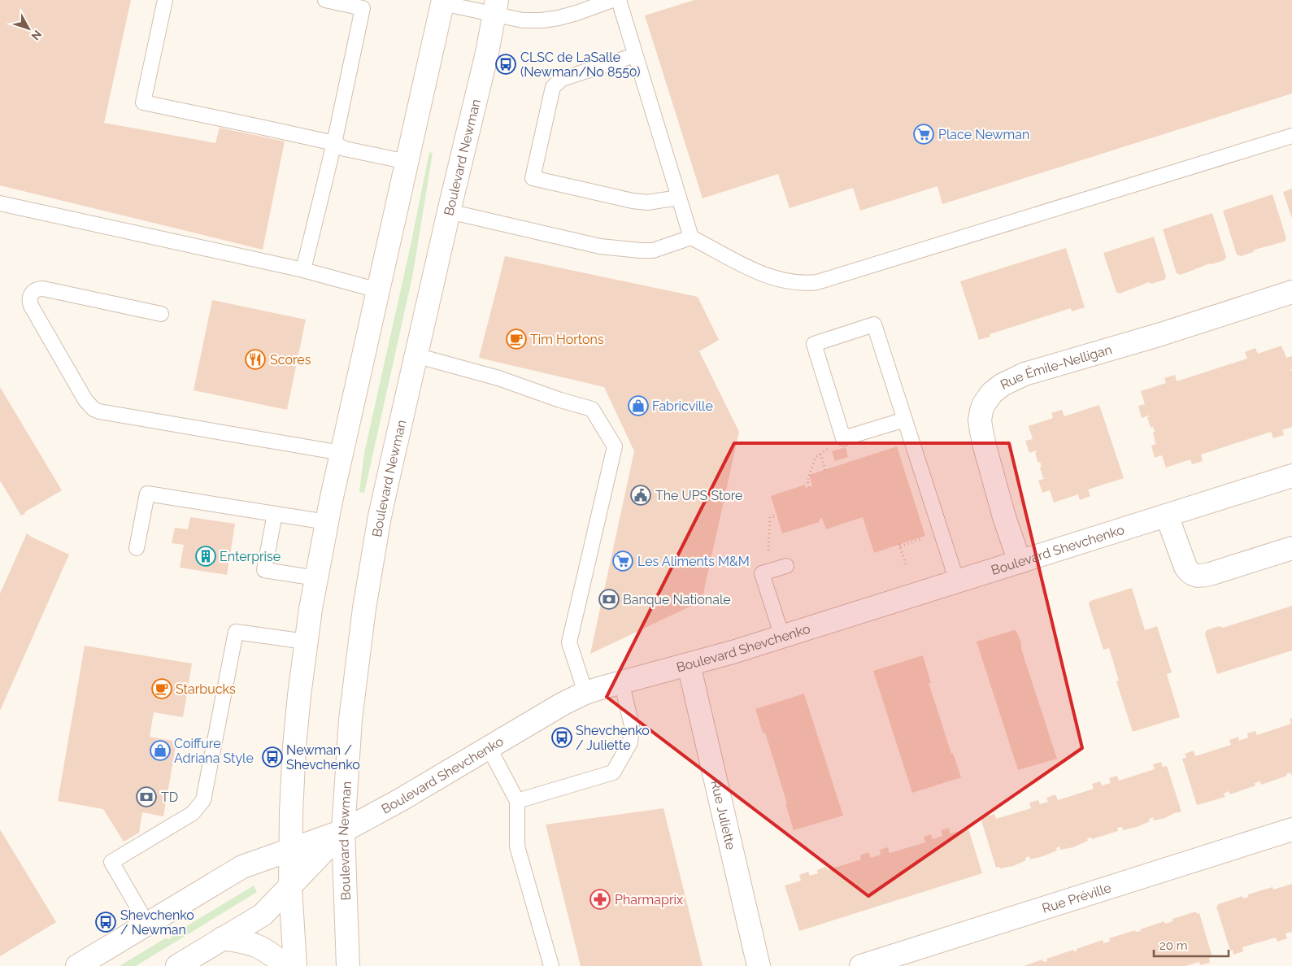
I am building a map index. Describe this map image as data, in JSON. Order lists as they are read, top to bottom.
{
  "streets": {
    "street": [
      "Boulevard Newman",
      "Rue Émile-Nelligan",
      "Boulevard Shevchenko",
      "Rue Juliette",
      "Rue Préville"
    ]
  },
  "crossings": [
    ["Boulevard Newman", "Boulevard Shevchenko"],
    ["Rue Émile-Nelligan", "Boulevard Shevchenko"],
    ["Boulevard Shevchenko", "Rue Juliette"]
  ],
  "places": {
    "bus stop": [
      "CLSC de LaSalle (Newman/No 8550)",
      "Shevchenko / Juliette",
      "Newman / Shevchenko",
      "Shevchenko / Newman"
    ],
    "supermarket": ["Place Newman", "Les Aliments M&M"],
    "cafe": ["Tim Hortons", "Starbucks"],
    "restaurant": ["Scores"],
    "shop": ["Fabricville", "Coiffure Adriana Style"],
    "public building": ["The UPS Store"],
    "building": ["Enterprise"],
    "bank": ["Banque Nationale", "TD"],
    "pharmacy": ["Pharmaprix"]
  },
  "scale_bar": "20 m",
  "north": "bottom right"
}
